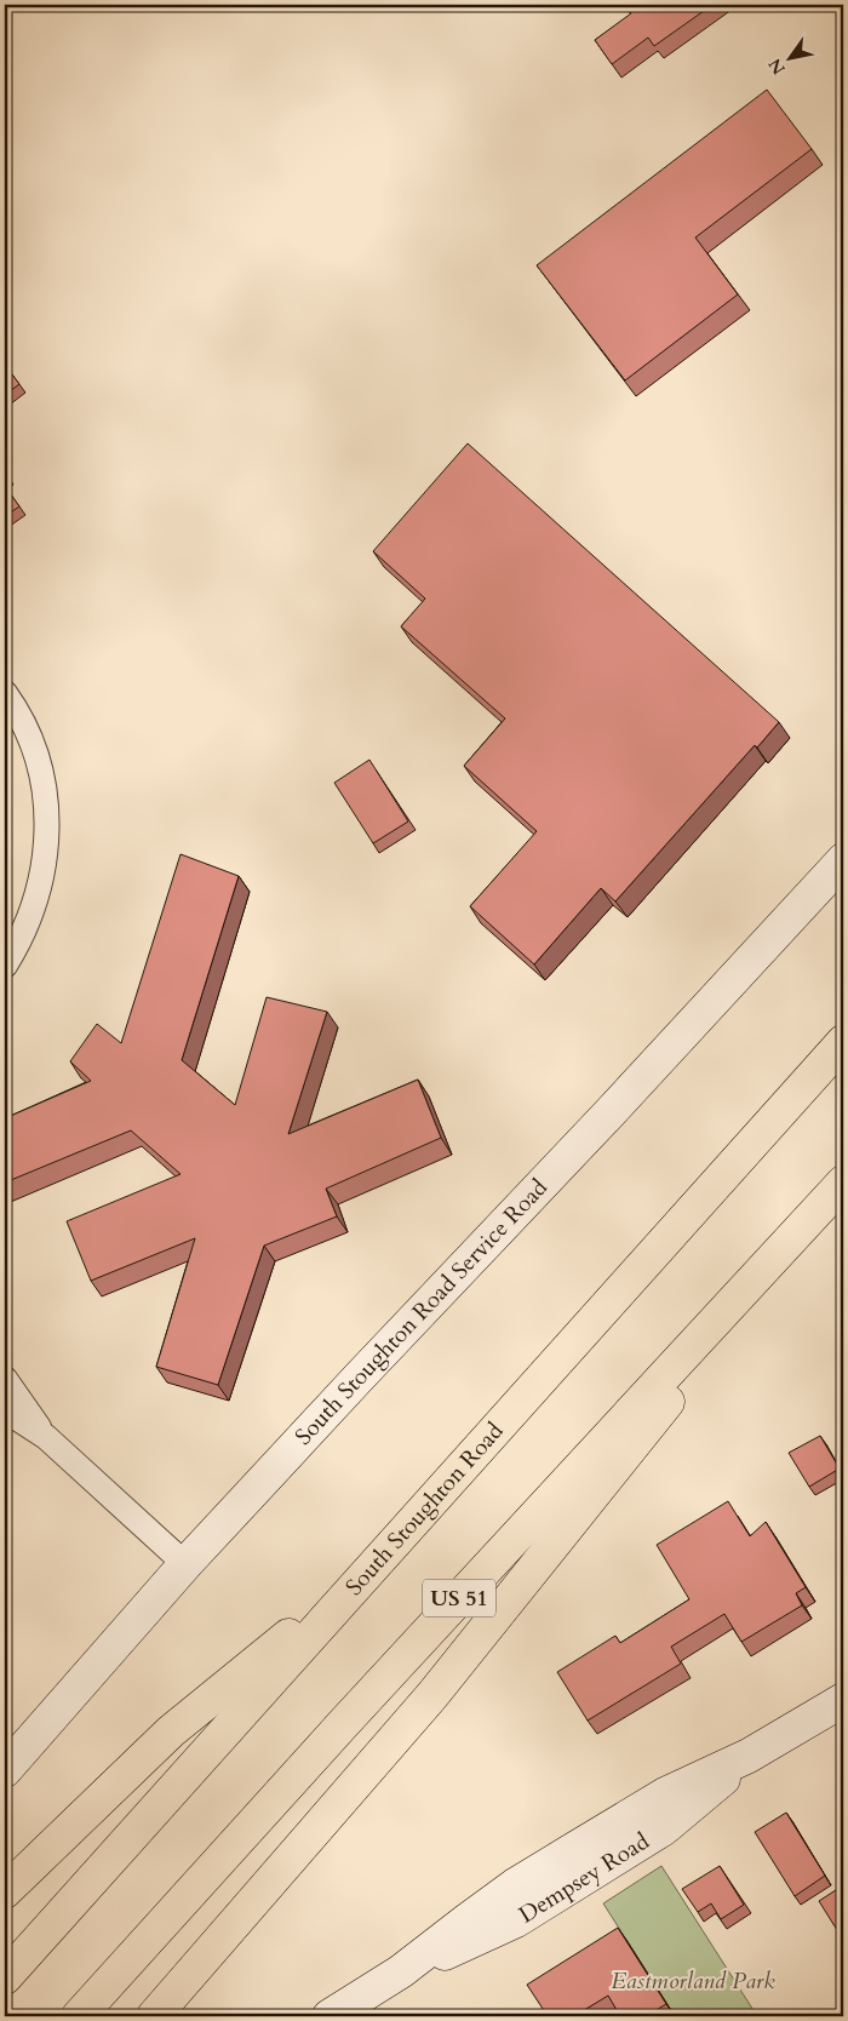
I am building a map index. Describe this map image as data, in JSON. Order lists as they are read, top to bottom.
{
  "streets": {
    "main road": ["South Stoughton Road", "US 51"],
    "street": ["South Stoughton Road Service Road", "Dempsey Road"]
  },
  "parks": ["Eastmorland Park"],
  "north": "bottom left"
}
